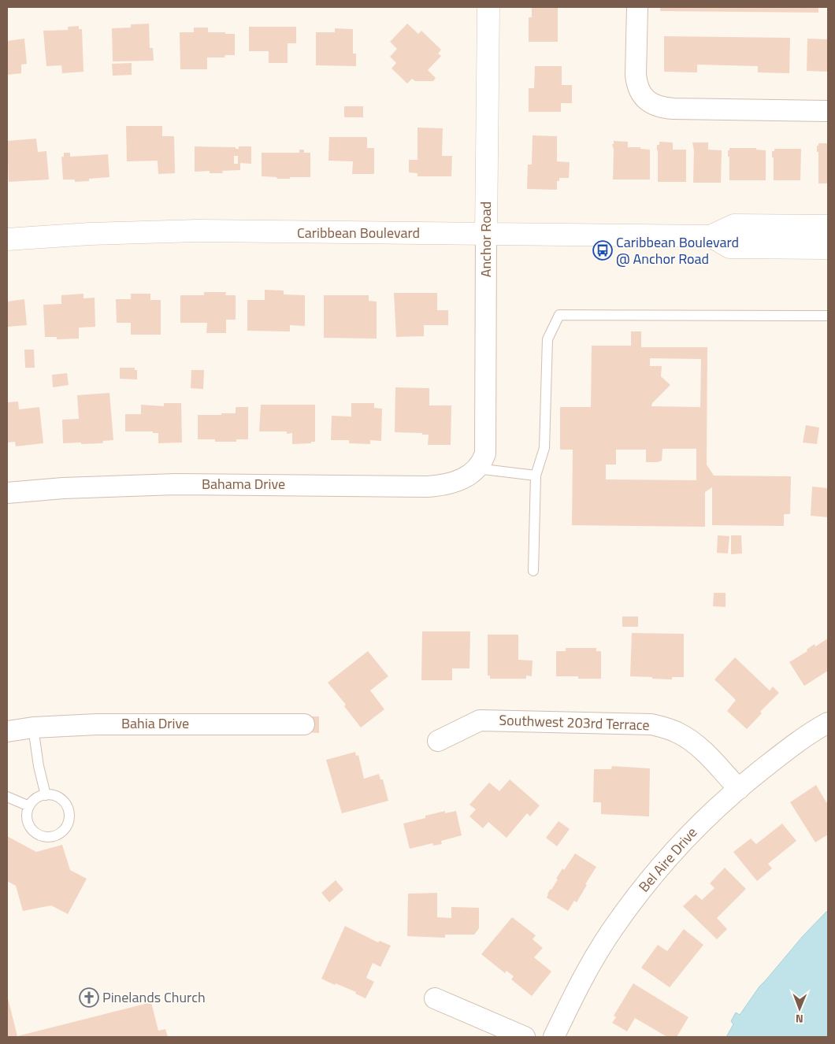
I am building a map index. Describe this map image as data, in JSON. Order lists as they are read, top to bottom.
{
  "streets": {
    "street": [
      "Caribbean Boulevard",
      "Anchor Road",
      "Bahama Drive",
      "Southwest 203rd Terrace",
      "Bahia Drive",
      "Bel Aire Drive"
    ]
  },
  "crossings": [
    ["Caribbean Boulevard", "Anchor Road"],
    ["Anchor Road", "Bahama Drive"],
    ["Southwest 203rd Terrace", "Bel Aire Drive"]
  ],
  "places": {
    "bus stop": ["Caribbean Boulevard @ Anchor Road"],
    "church": ["Pinelands Church"]
  },
  "north": "bottom"
}
